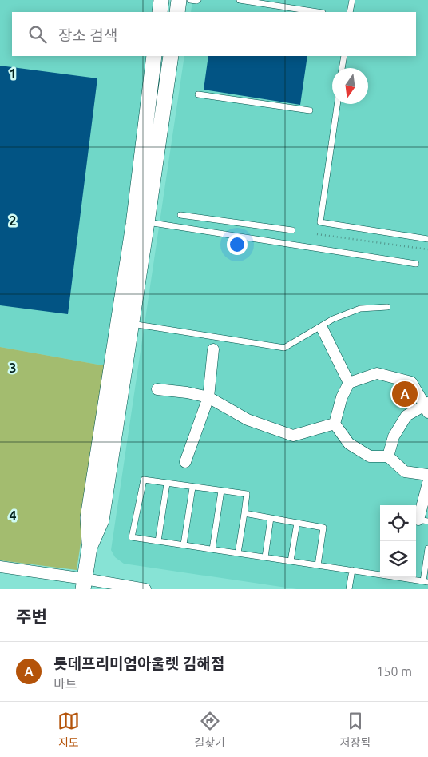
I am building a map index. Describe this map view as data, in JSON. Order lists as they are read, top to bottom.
{
  "north": "bottom",
  "page": {
    "search": "장소 검색",
    "pins": "A",
    "heading": "주변",
    "list": [
      {
        "mark": "A",
        "name": "롯데프리미엄아울렛 김해점",
        "note": "마트",
        "value": "150 m"
      }
    ],
    "nav": ["지도", "길찾기", "저장됨"]
  },
  "grid": {
    "rows": [
      "1",
      "2",
      "3",
      "4"
    ]
  }
}
